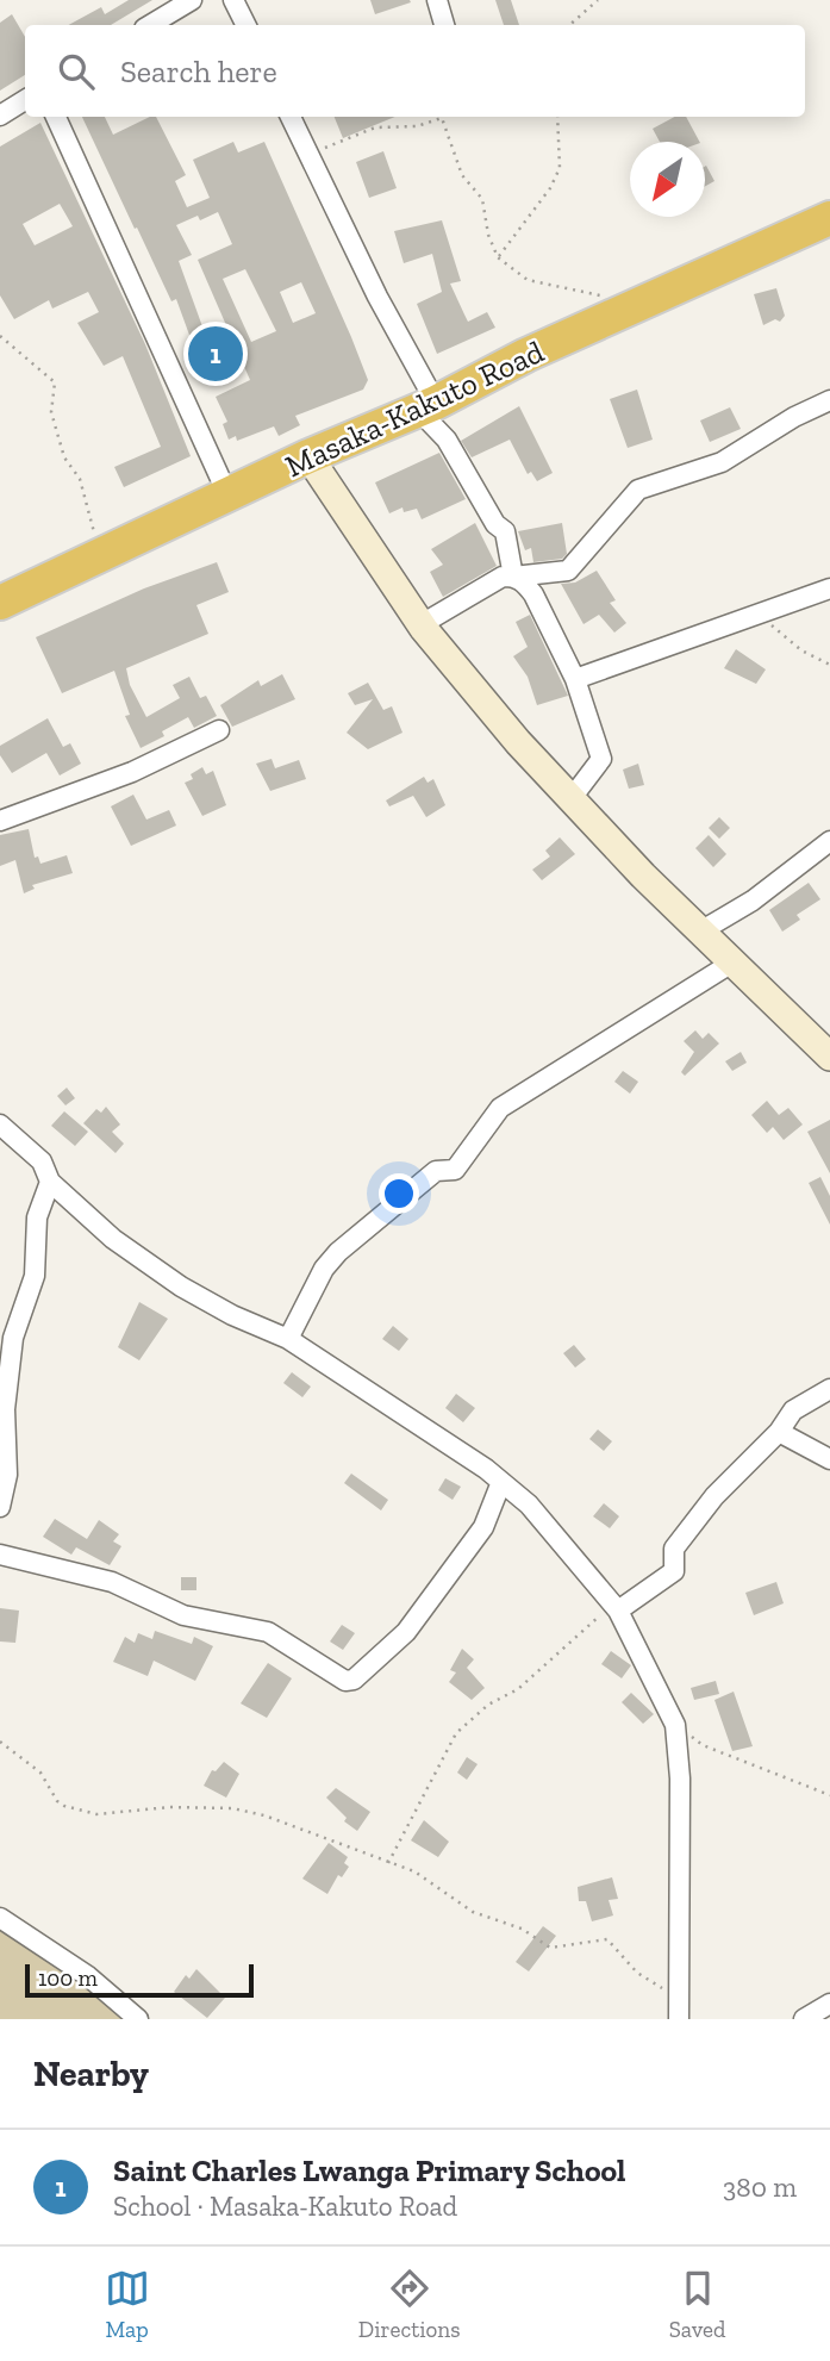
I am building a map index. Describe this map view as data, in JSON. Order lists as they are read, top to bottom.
{
  "streets": {
    "highway": ["Masaka-Kakuto Road"]
  },
  "scale_bar": "100 m",
  "north": "bottom left",
  "page": {
    "search": "Search here",
    "pins": "1",
    "scale": "100 m",
    "heading": "Nearby",
    "list": [
      {
        "mark": "1",
        "name": "Saint Charles Lwanga Primary School",
        "note": "School · Masaka-Kakuto Road",
        "value": "380 m"
      }
    ],
    "nav": ["Map", "Directions", "Saved"]
  }
}
